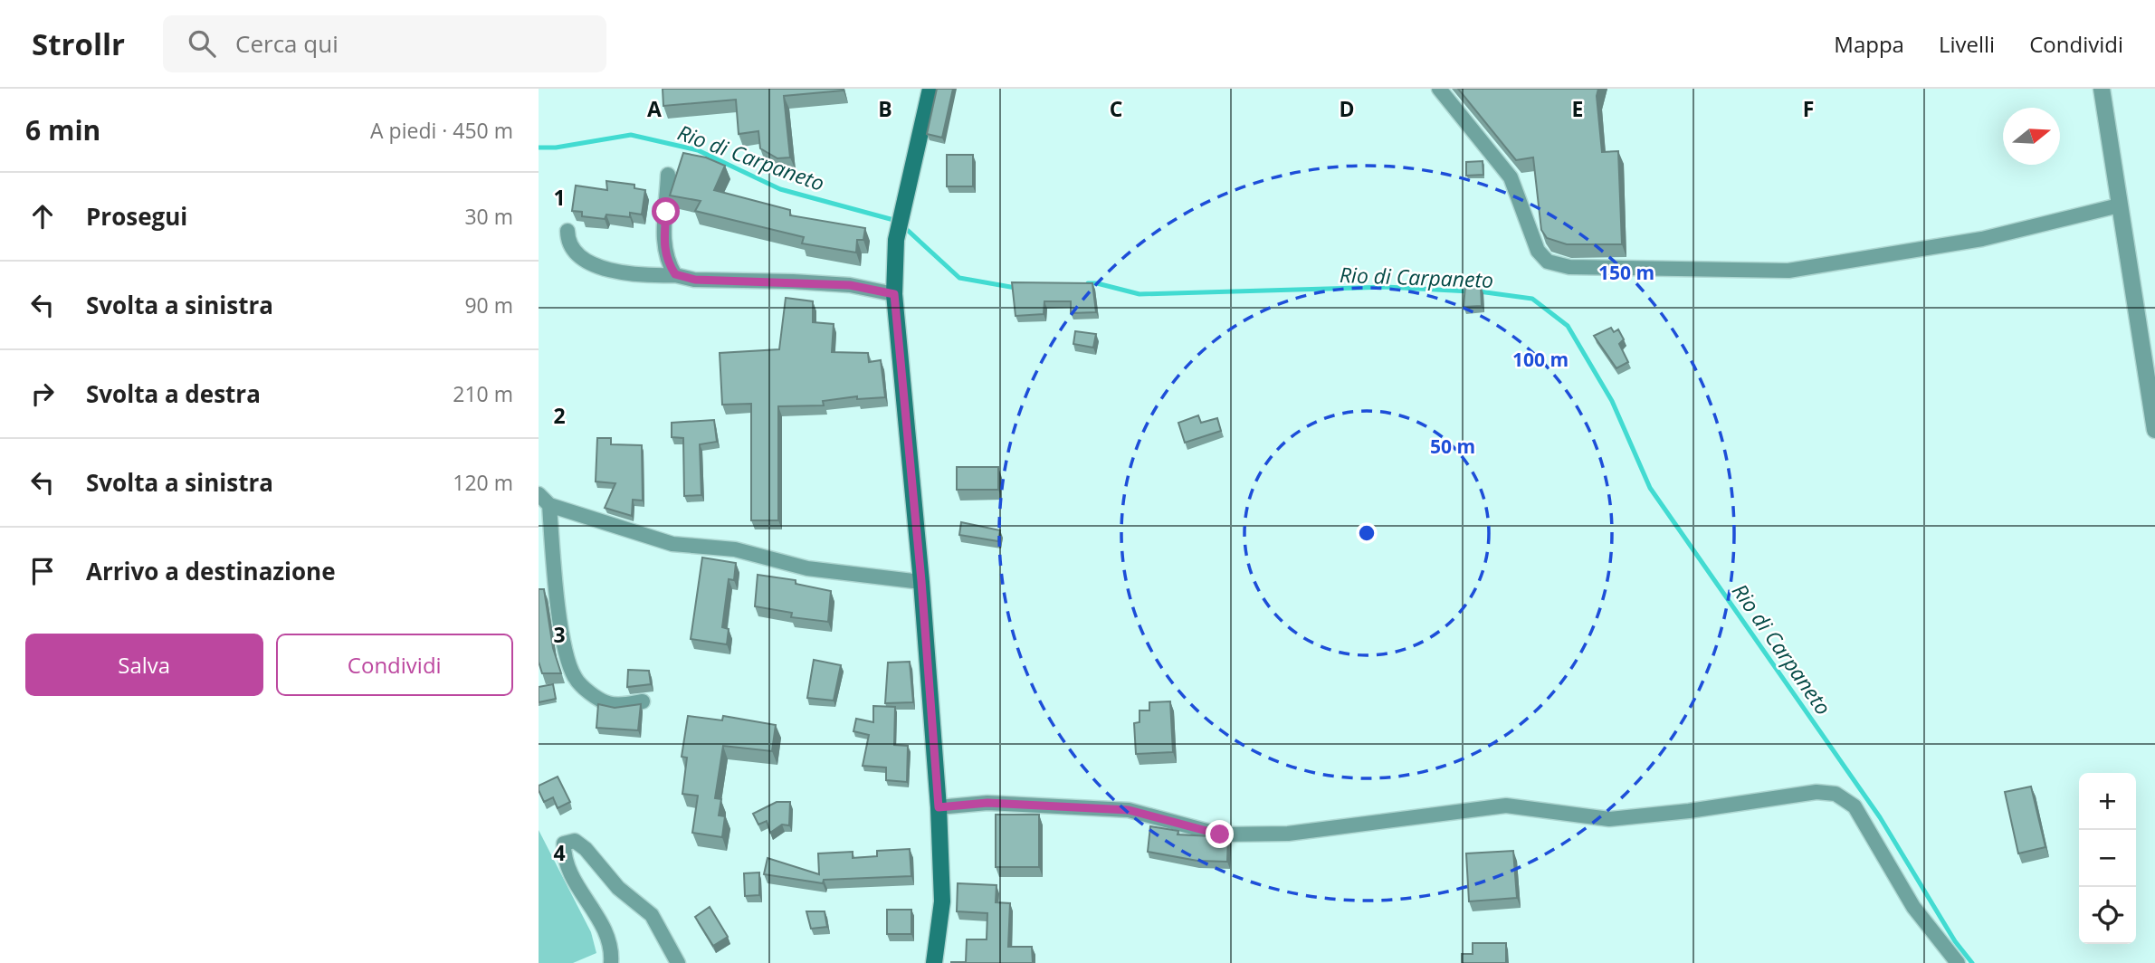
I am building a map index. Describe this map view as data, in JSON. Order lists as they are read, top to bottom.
{
  "water": ["Rio di Carpaneto"],
  "north": "right",
  "page": {
    "header": "Strollr",
    "search": "Cerca qui",
    "nav": ["Mappa", "Livelli", "Condividi"],
    "heading": ["6 min", "A piedi · 450 m"],
    "list": [
      ["Prosegui", "30 m"],
      ["Svolta a sinistra", "90 m"],
      ["Svolta a destra", "210 m"],
      ["Svolta a sinistra", "120 m"],
      "Arrivo a destinazione"
    ],
    "buttons": ["Salva", "Condividi"],
    "map_buttons": ["+", "−"]
  },
  "grid": {
    "columns": [
      "A",
      "B",
      "C",
      "D",
      "E",
      "F"
    ],
    "rows": [
      "1",
      "2",
      "3",
      "4"
    ]
  },
  "rings": ["150 m", "100 m", "50 m"]
}
